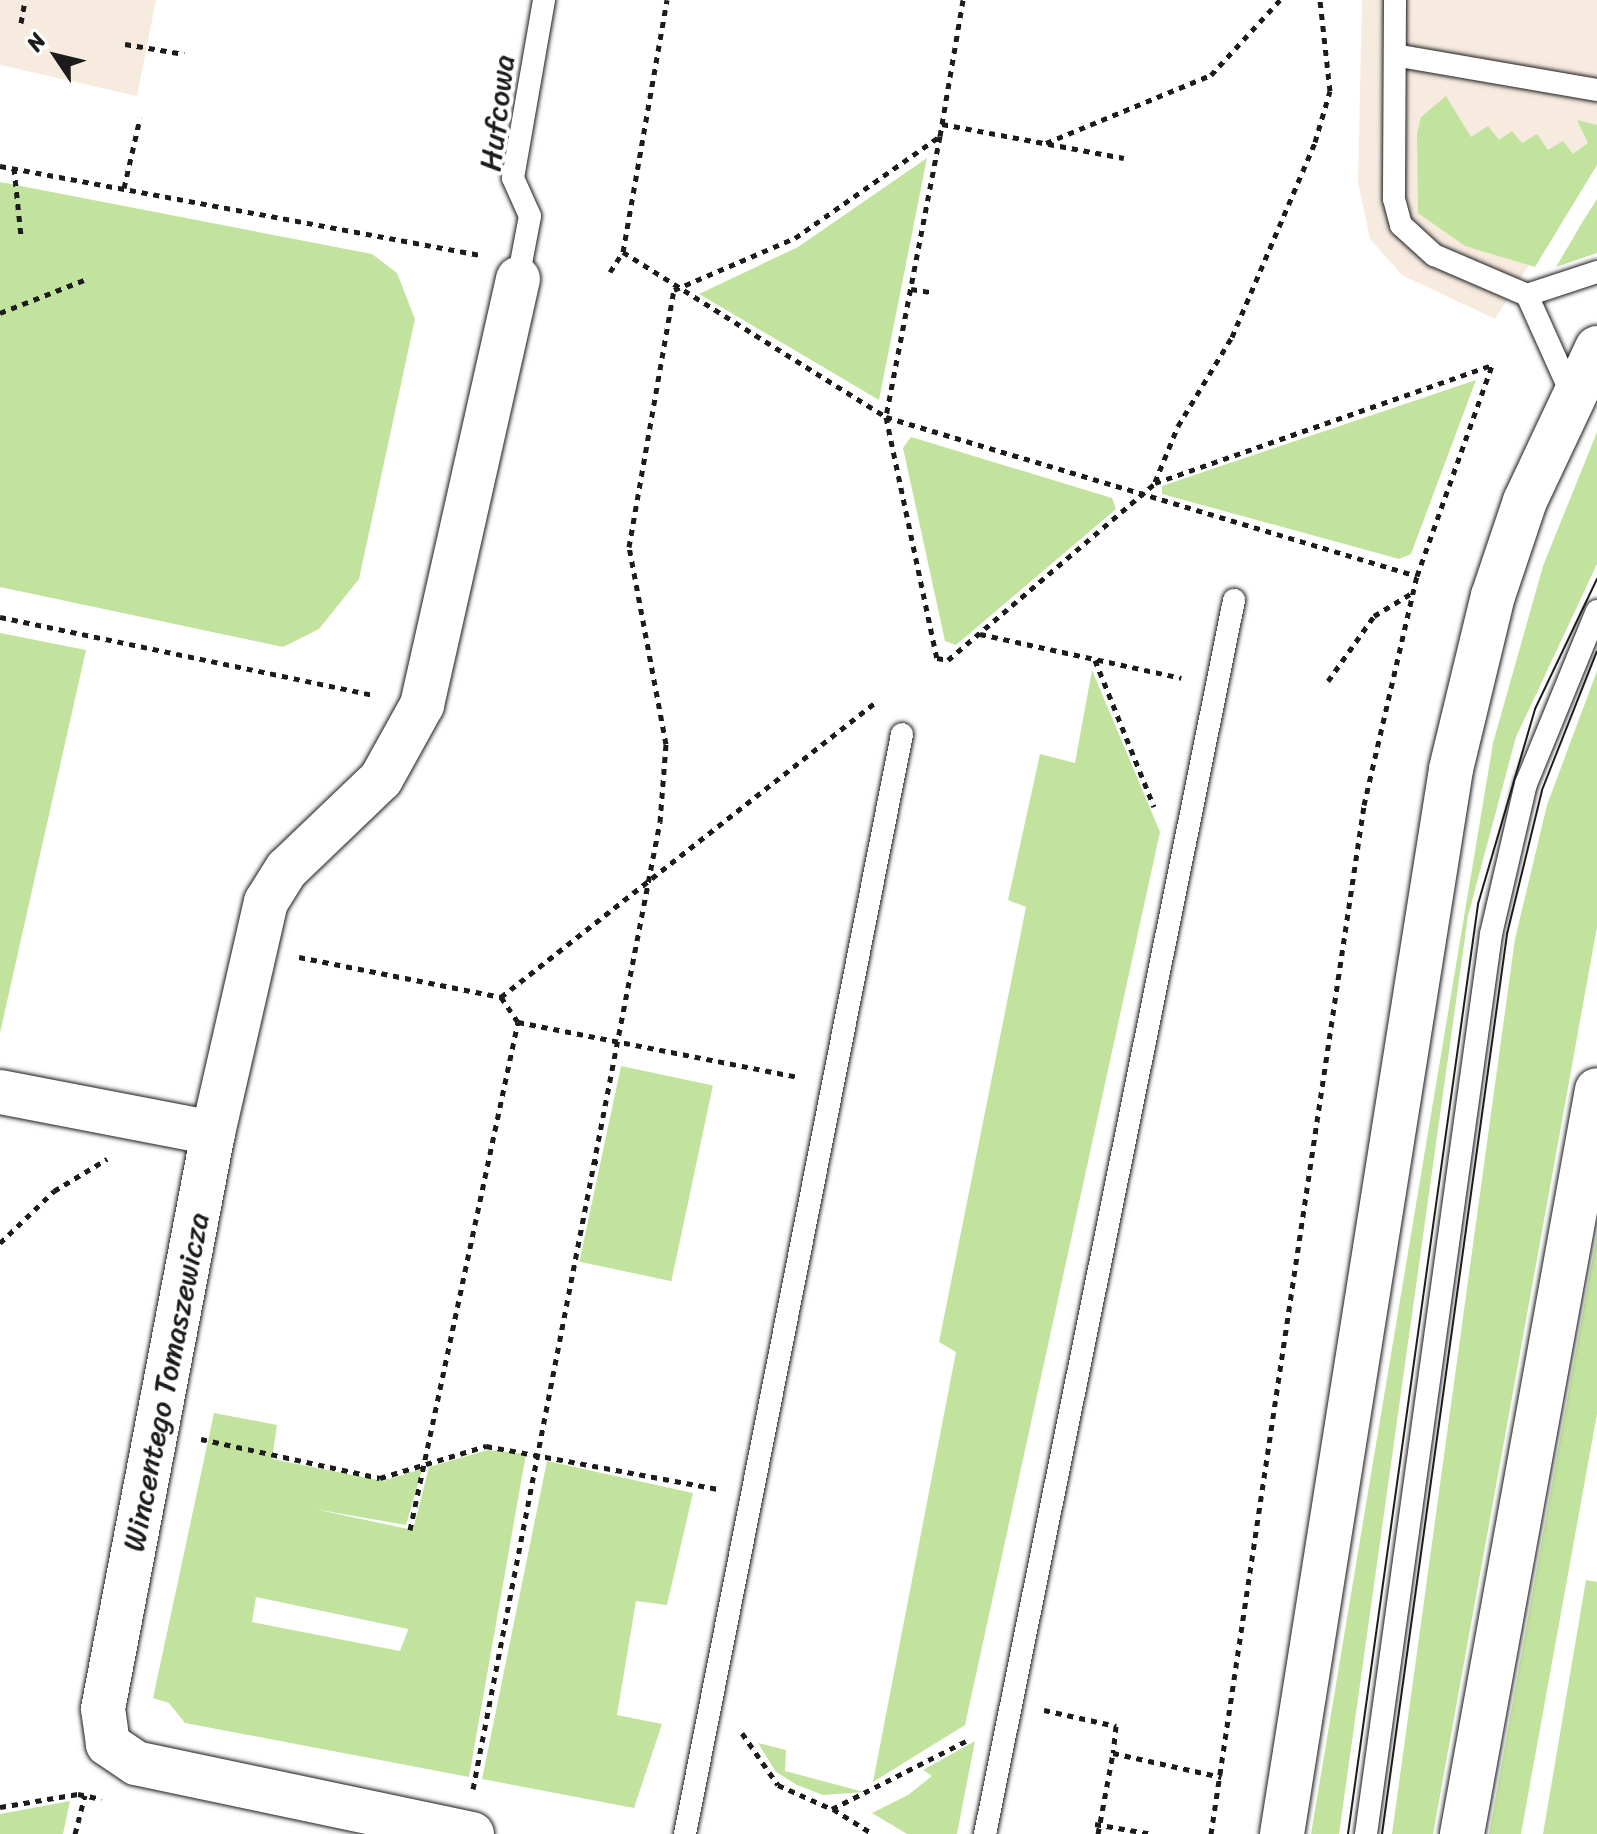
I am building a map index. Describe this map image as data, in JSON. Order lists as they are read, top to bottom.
{
  "streets": {
    "street": ["Wincentego Tomaszewicza"],
    "lane": ["Hufcowa"]
  },
  "crossings": [
    ["Hufcowa", "Wincentego Tomaszewicza"]
  ],
  "north": "top left"
}
